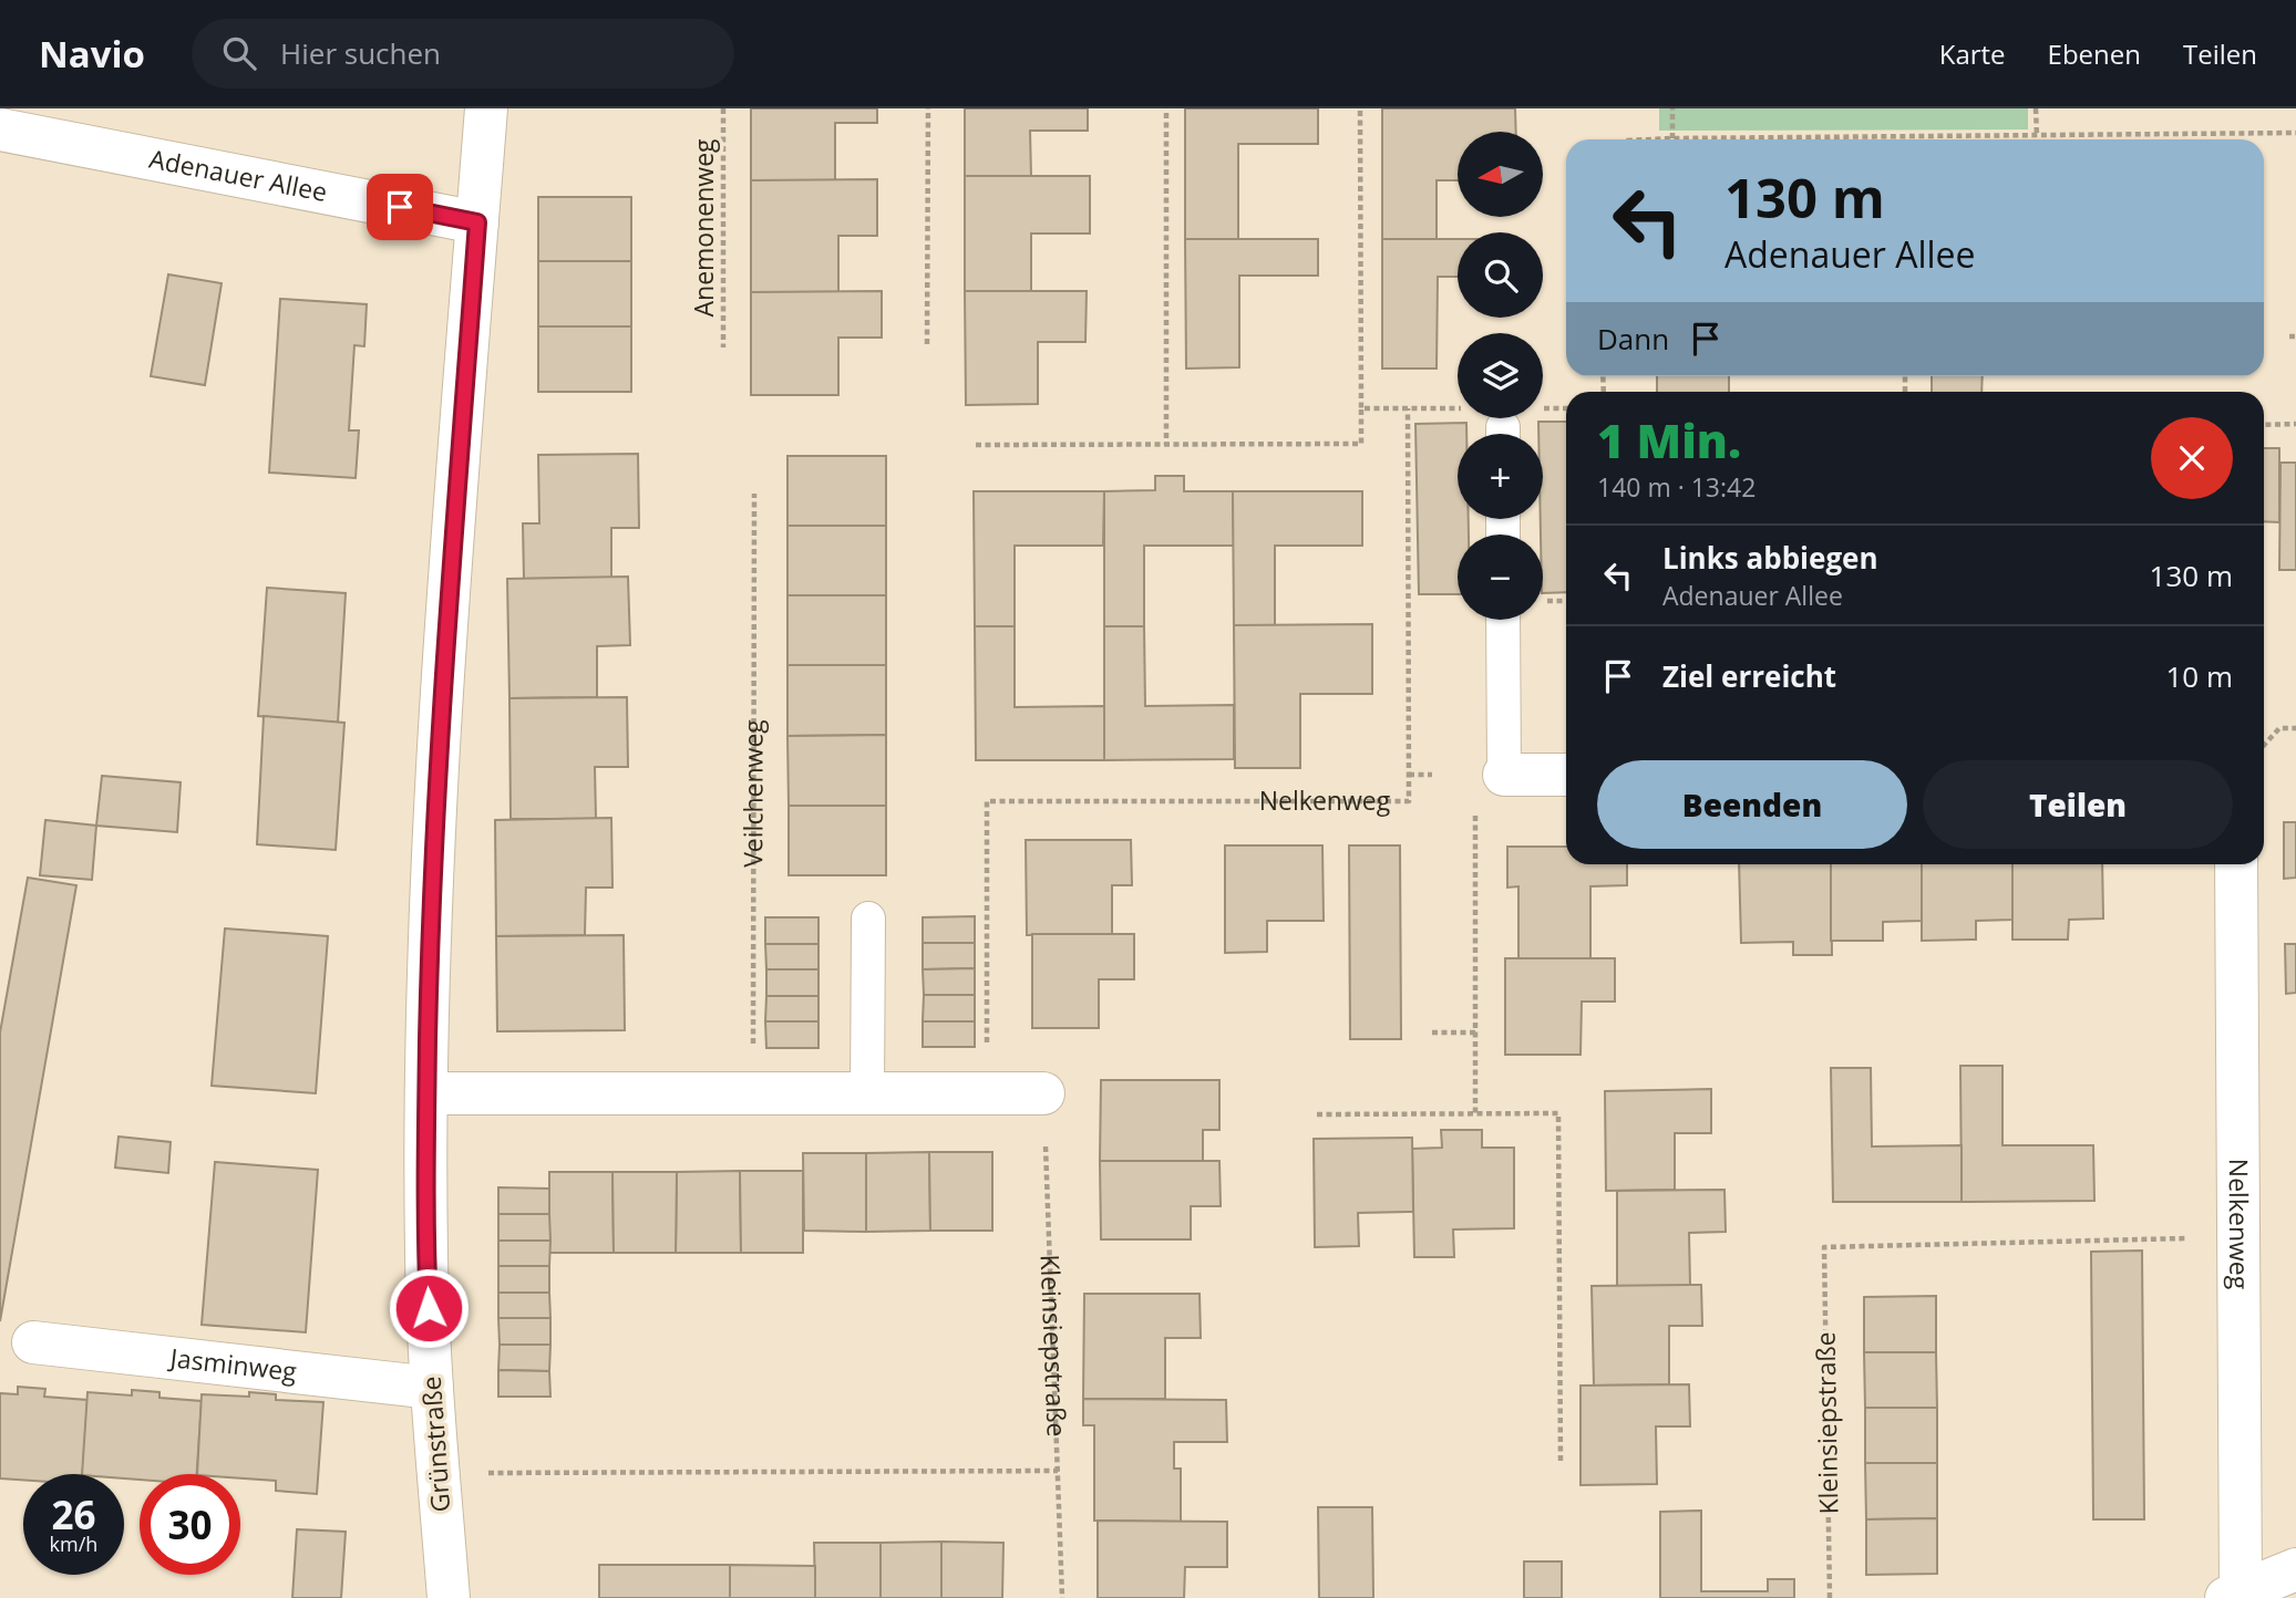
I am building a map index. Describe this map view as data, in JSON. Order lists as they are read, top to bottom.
{
  "streets": {
    "street": [
      "Adenauer Allee",
      "Nelkenweg",
      "Jasminweg",
      "Grünstraße"
    ],
    "path": ["Anemonenweg", "Veilchenweg", "Kleinsiepstraße"]
  },
  "crossings": [
    ["Adenauer Allee", "Grünstraße"],
    ["Nelkenweg", "Kleinsiepstraße"],
    ["Jasminweg", "Grünstraße"]
  ],
  "north": "left",
  "page": {
    "header": "Navio",
    "search": "Hier suchen",
    "nav": ["Karte", "Ebenen", "Teilen"],
    "map_buttons": ["+", "−"],
    "turn": ["130 m", "Adenauer Allee"],
    "then": "Dann",
    "heading": ["1 Min.", "140 m · 13:42"],
    "list": [
      {
        "name": "Links abbiegen",
        "note": "Adenauer Allee",
        "value": "130 m"
      },
      {
        "name": "Ziel erreicht",
        "value": "10 m"
      }
    ],
    "buttons": ["Beenden", "Teilen"],
    "speed": "26 km/h",
    "limit": "30"
  }
}
